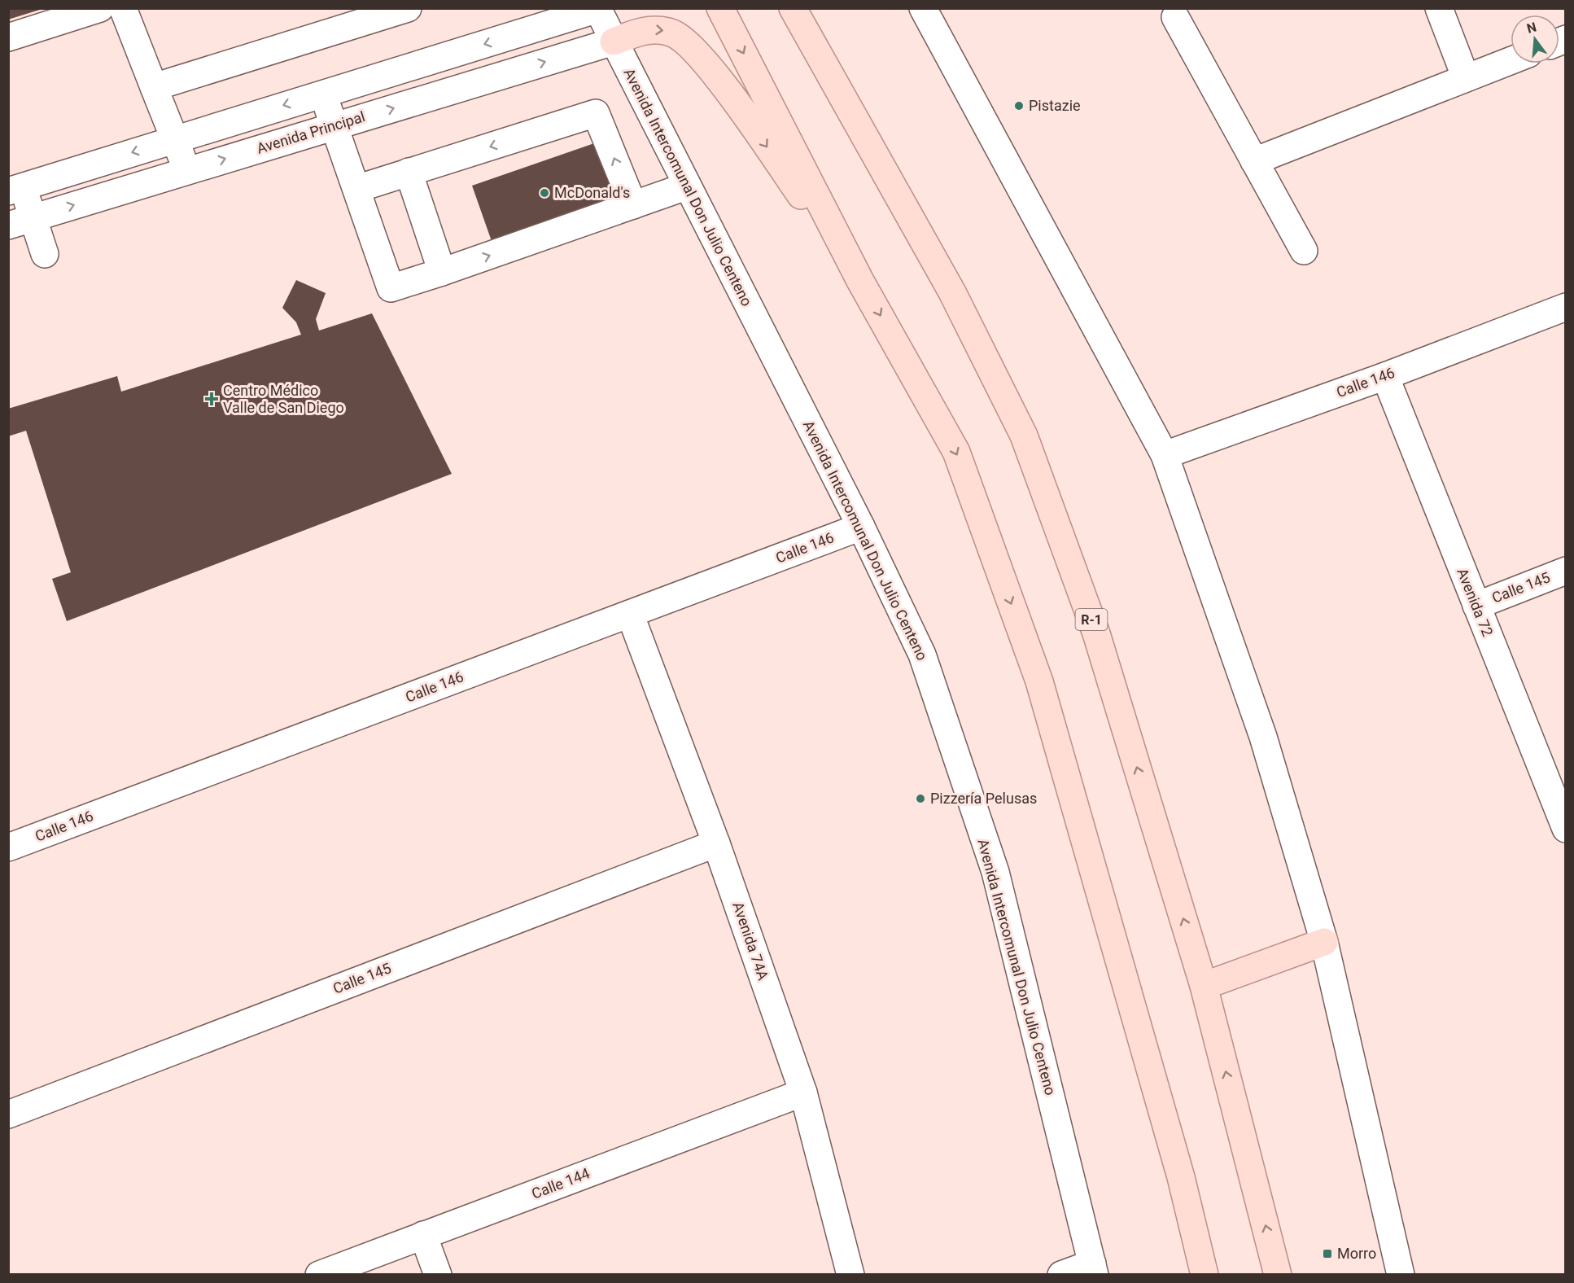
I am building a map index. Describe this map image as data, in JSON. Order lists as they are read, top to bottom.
{
  "streets": {
    "main road": ["R-1"],
    "street": [
      "Avenida Principal",
      "Avenida Intercomunal Don Julio Centeno",
      "Calle 146",
      "Calle 145",
      "Avenida 72",
      "Avenida 74A",
      "Calle 144"
    ]
  },
  "crossings": [
    ["Avenida Principal", "Avenida Intercomunal Don Julio Centeno"],
    ["Avenida Intercomunal Don Julio Centeno", "Calle 146"],
    ["Calle 146", "Avenida 72"],
    ["Calle 146", "Avenida 74A"],
    ["Calle 145", "Avenida 72"],
    ["Calle 145", "Avenida 74A"],
    ["Avenida 74A", "Calle 144"]
  ],
  "places": {
    "other": ["Pistazie", "McDonald's", "Pizzería Pelusas"],
    "health": ["Centro Médico Valle de San Diego"],
    "transit": ["Morro"]
  },
  "north": "top"
}
